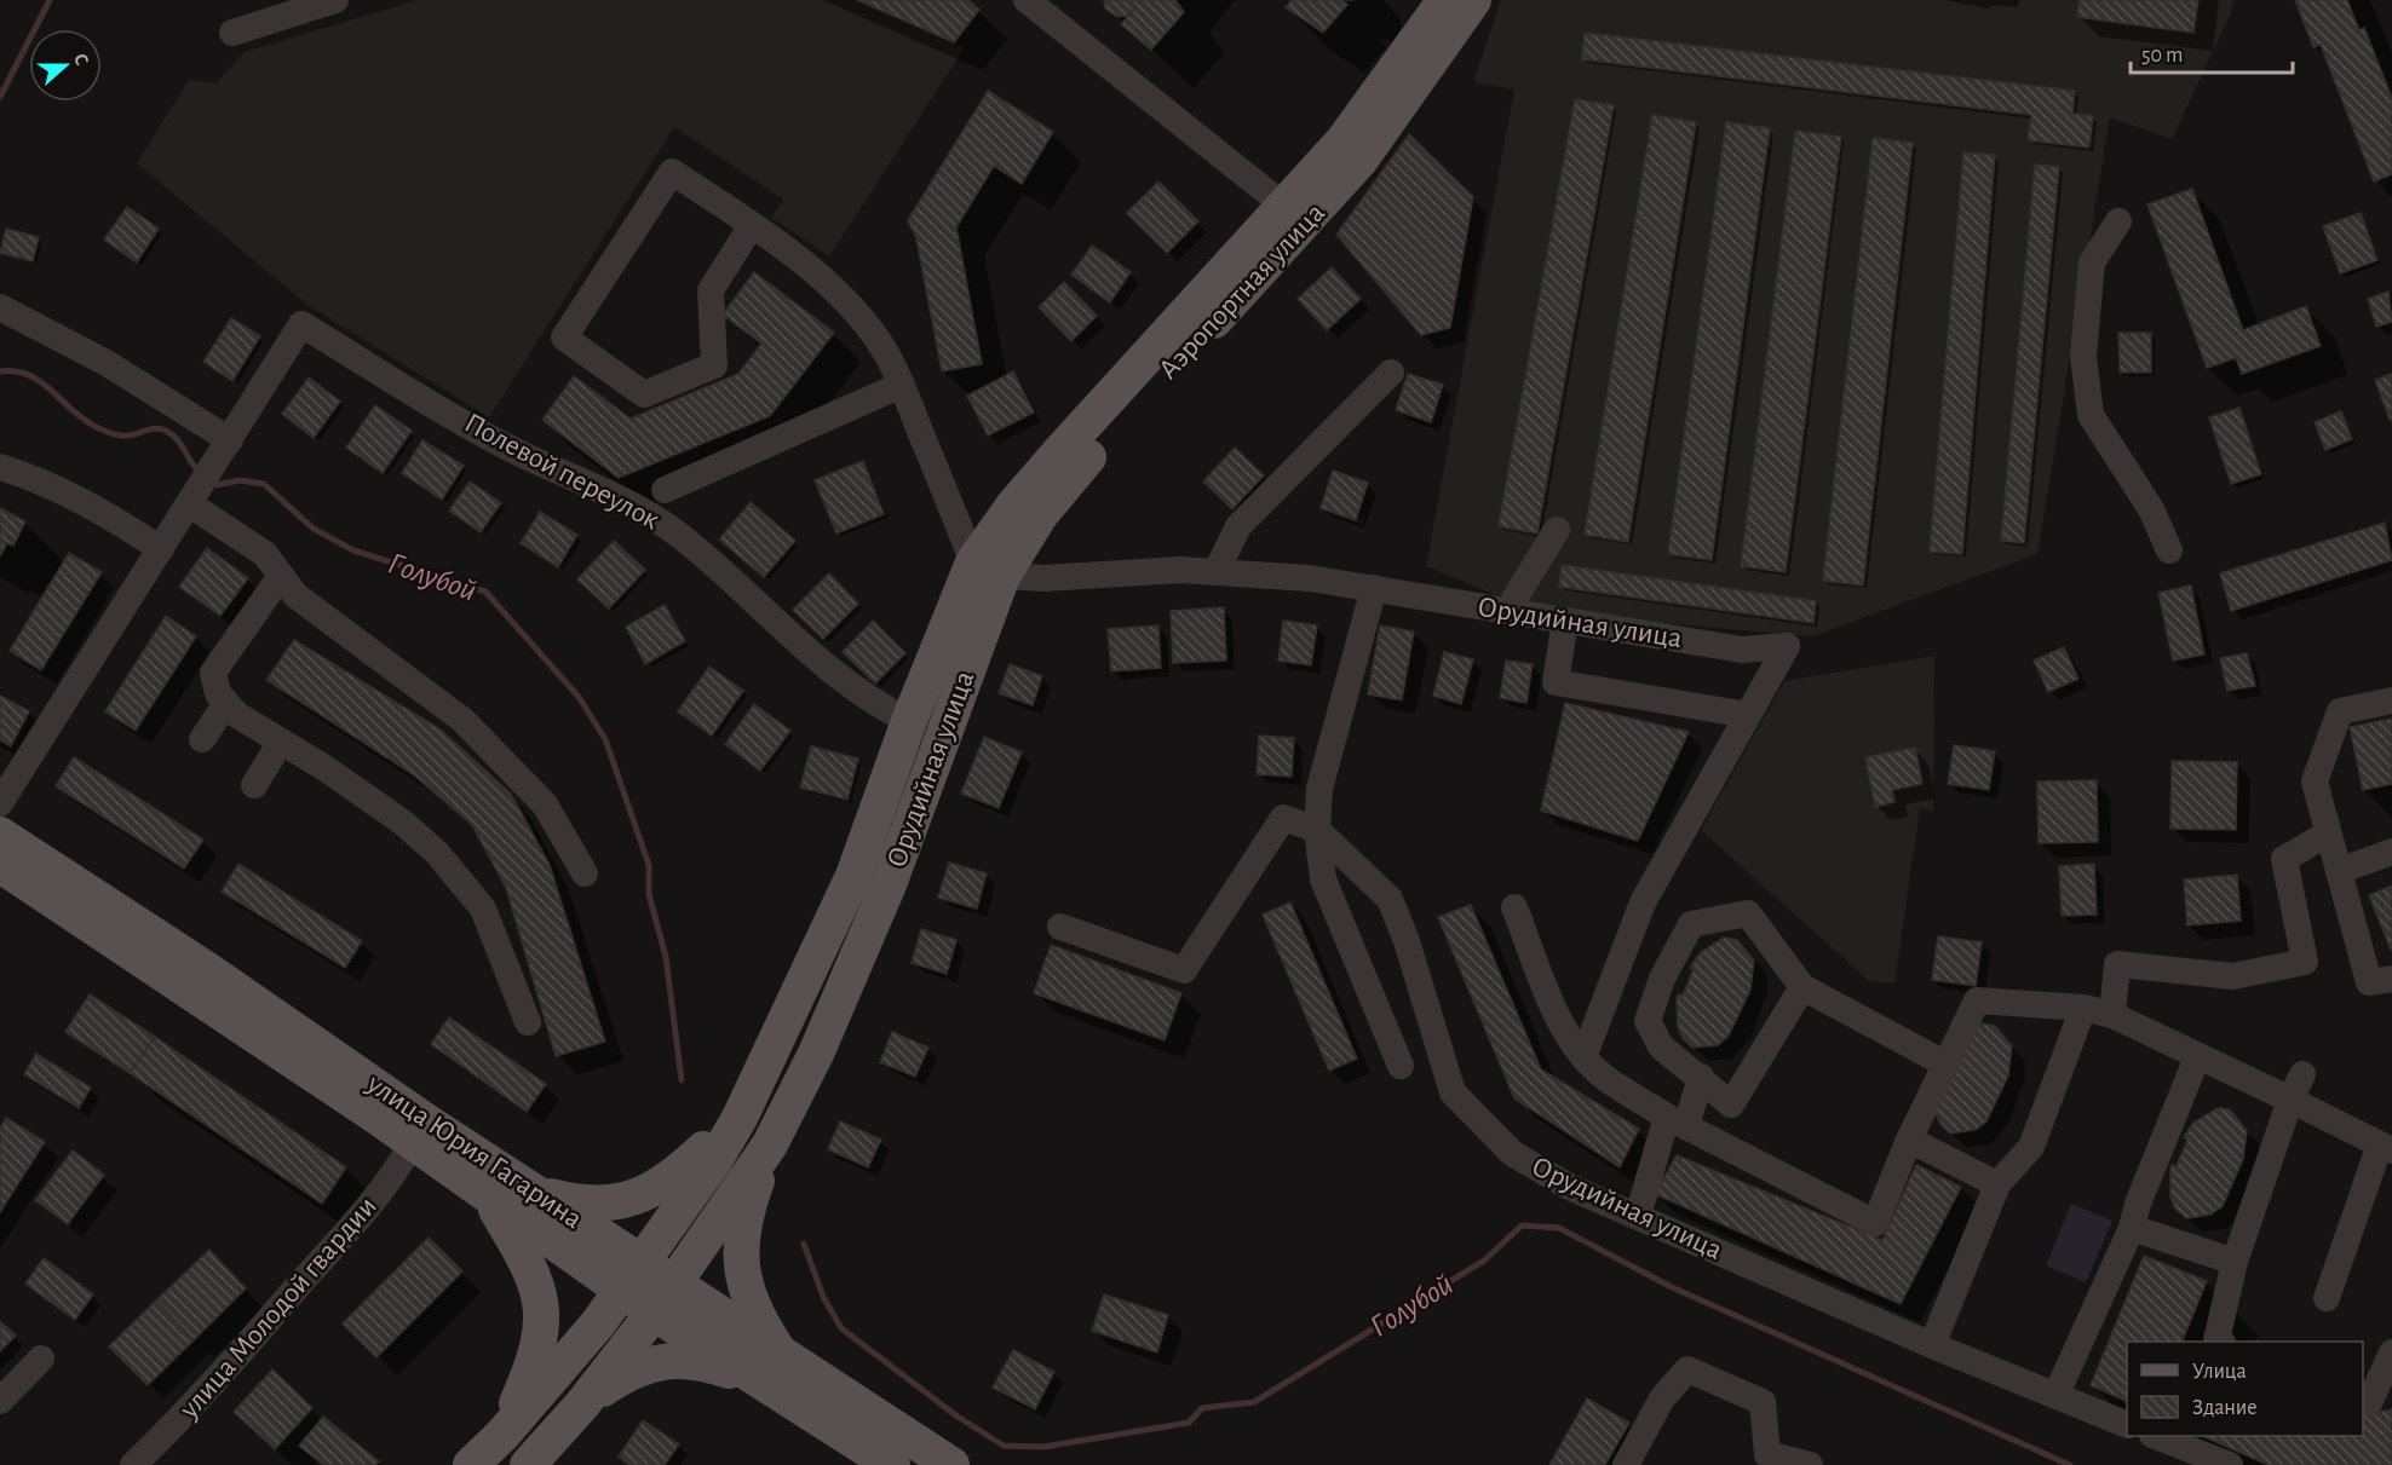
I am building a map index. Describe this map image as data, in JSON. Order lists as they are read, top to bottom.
{
  "streets": {
    "main road": ["Аэропортная улица", "Орудийная улица", "улица Юрия Гагарина"],
    "street": ["Полевой переулок", "улица Молодой гвардии"]
  },
  "crossings": [
    ["Аэропортная улица", "Орудийная улица"],
    ["Полевой переулок", "Орудийная улица"],
    ["Орудийная улица", "улица Юрия Гагарина"],
    ["улица Юрия Гагарина", "улица Молодой гвардии"]
  ],
  "water": ["Голубой"],
  "legend": ["Улица", "Здание"],
  "scale_bar": "50 m",
  "north": "right"
}
